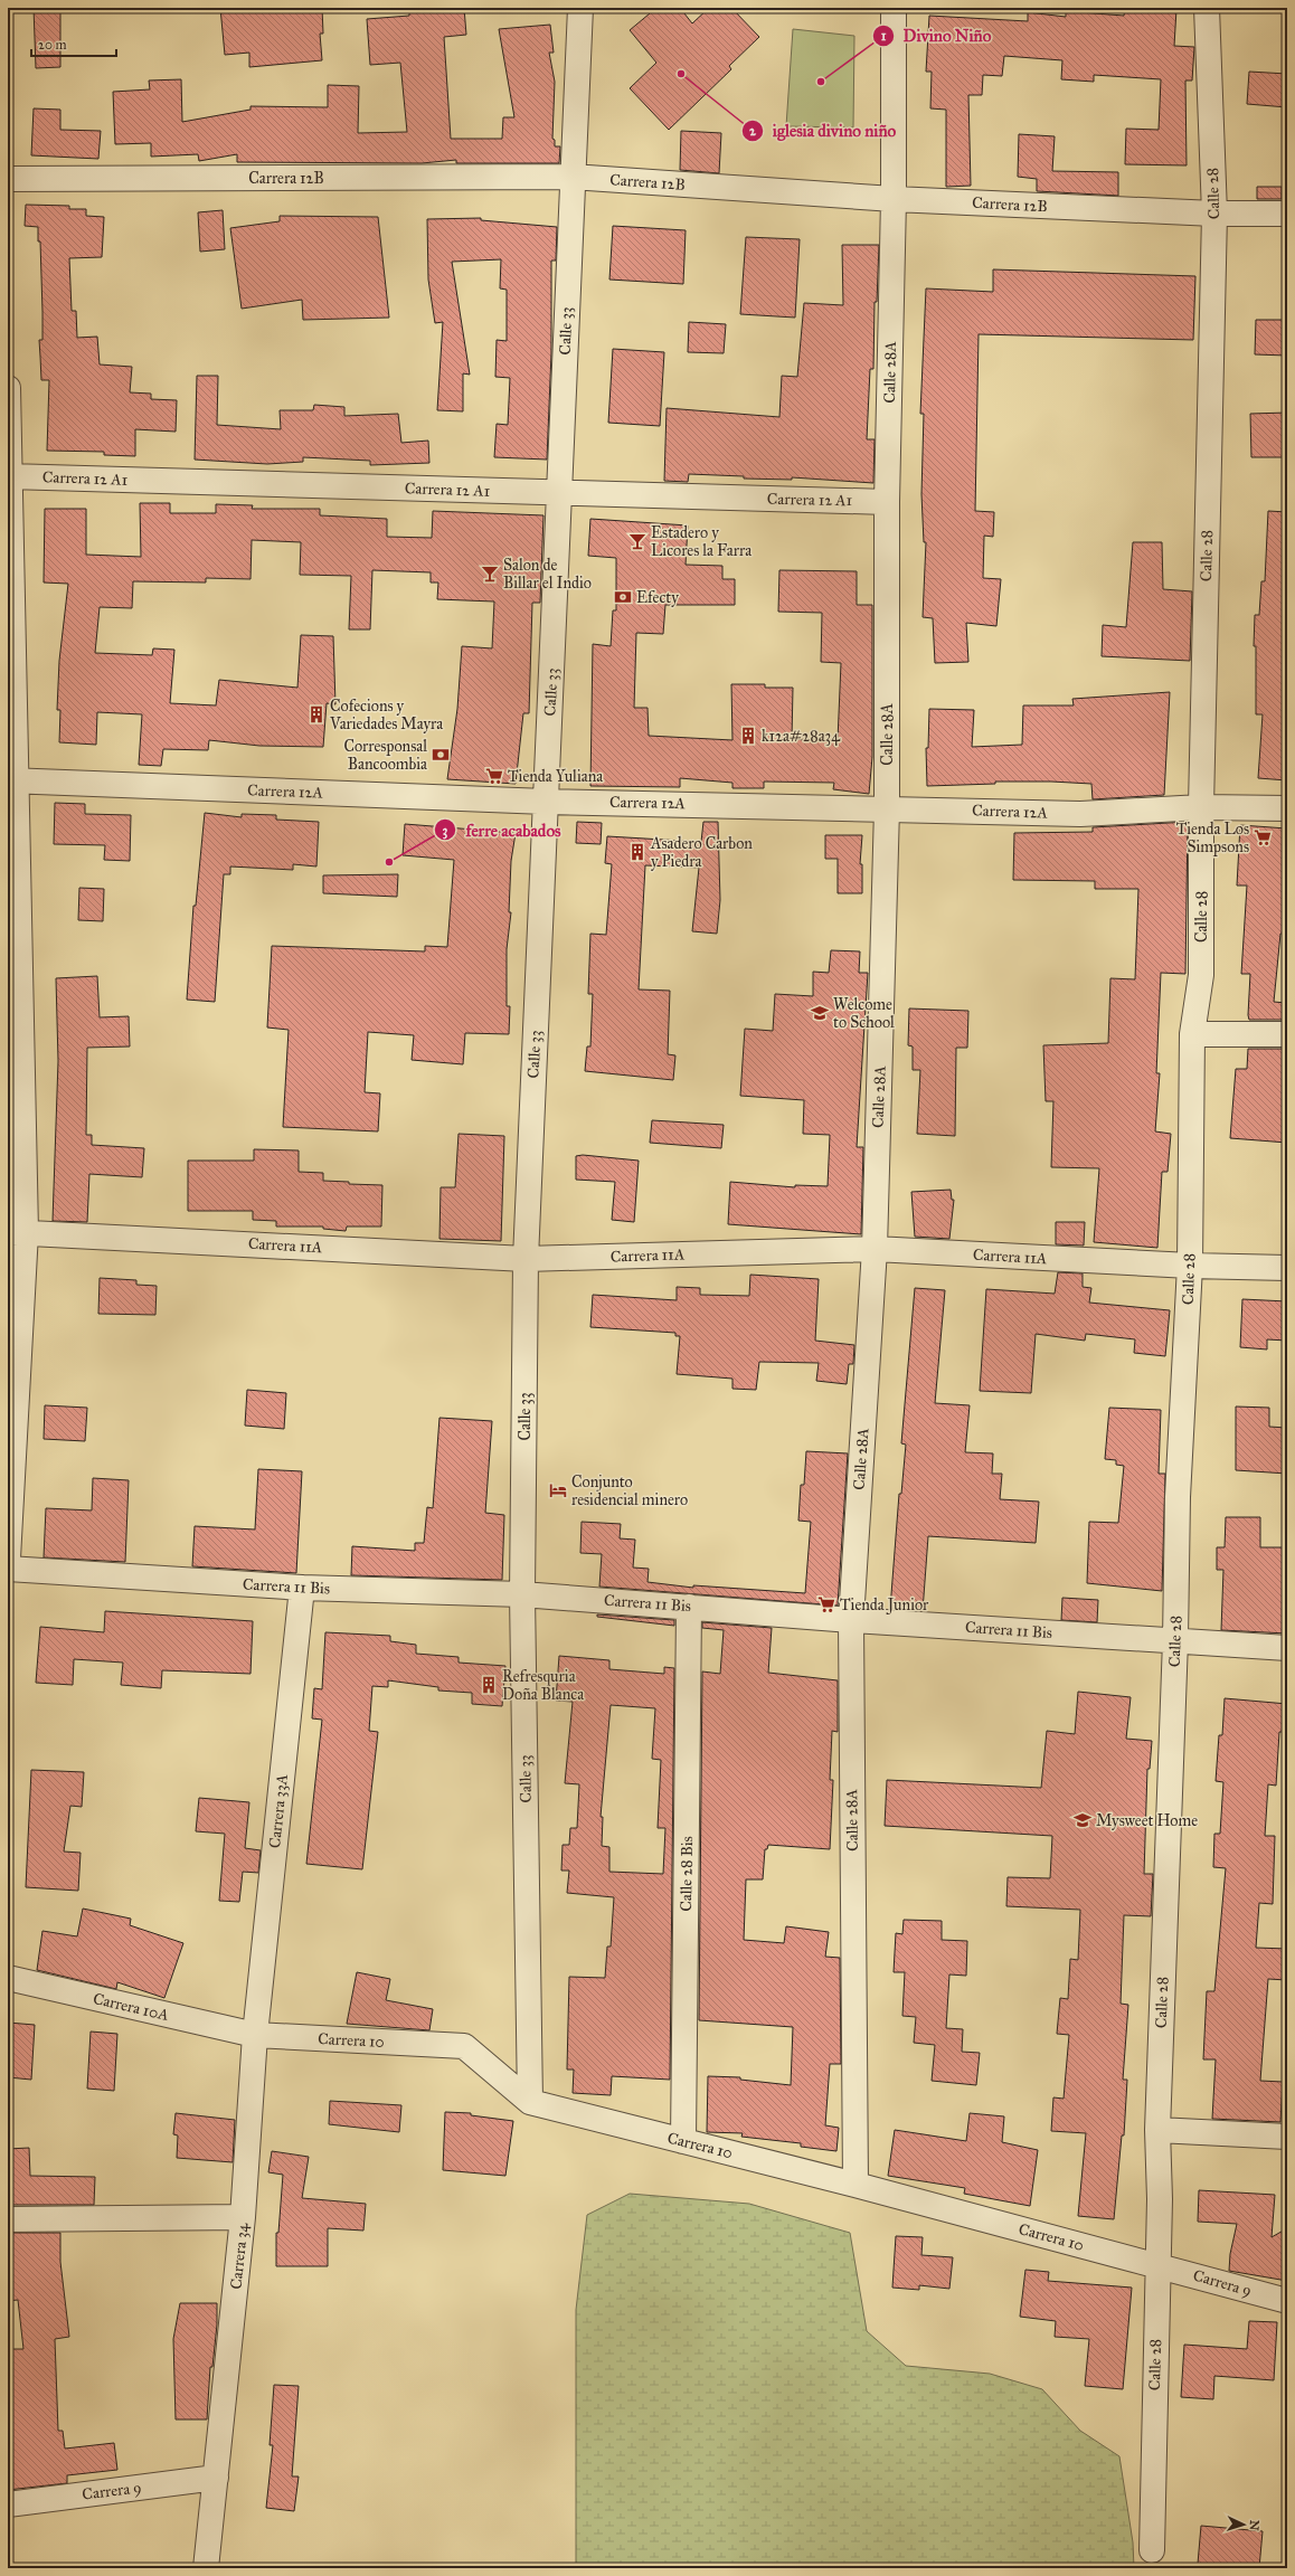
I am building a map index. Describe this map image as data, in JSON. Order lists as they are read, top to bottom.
{
  "streets": {
    "street": [
      "Carrera 12B",
      "Calle 28",
      "Calle 33",
      "Calle 28A",
      "Carrera 12 A1",
      "Carrera 12A",
      "Carrera 11A",
      "Carrera 11 Bis",
      "Carrera 33A",
      "Calle 28 Bis",
      "Carrera 10A",
      "Carrera 10",
      "Carrera 34",
      "Carrera 9"
    ]
  },
  "crossings": [
    ["Carrera 12B", "Calle 28"],
    ["Carrera 12B", "Calle 33"],
    ["Carrera 12B", "Calle 28A"],
    ["Calle 28", "Carrera 12A"],
    ["Calle 28", "Carrera 11A"],
    ["Calle 28", "Carrera 11 Bis"],
    ["Calle 28", "Carrera 10"],
    ["Calle 28", "Carrera 9"],
    ["Calle 33", "Carrera 12 A1"],
    ["Calle 33", "Carrera 12A"],
    ["Calle 33", "Carrera 11A"],
    ["Calle 33", "Carrera 11 Bis"],
    ["Calle 33", "Carrera 10"],
    ["Calle 28A", "Carrera 12 A1"],
    ["Calle 28A", "Carrera 12A"],
    ["Calle 28A", "Carrera 11A"],
    ["Calle 28A", "Carrera 11 Bis"],
    ["Calle 28A", "Carrera 10"],
    ["Carrera 11 Bis", "Carrera 33A"],
    ["Carrera 11 Bis", "Calle 28 Bis"],
    ["Carrera 33A", "Carrera 10A"],
    ["Carrera 33A", "Carrera 10"],
    ["Carrera 33A", "Carrera 34"],
    ["Calle 28 Bis", "Carrera 10"],
    ["Carrera 10A", "Carrera 10"],
    ["Carrera 10A", "Carrera 34"],
    ["Carrera 10", "Carrera 34"],
    ["Carrera 10", "Carrera 9"],
    ["Carrera 34", "Carrera 9"]
  ],
  "places": {
    "other": ["iglesia divino niño", "Divino Niño", "ferre acabados"],
    "bar": ["Estadero y Licores la Farra", "Salon de Billar el Indio"],
    "bank": ["Efecty", "Corresponsal Bancoombia"],
    "building": [
      "Cofecions y Variedades Mayra",
      "k12a#28a34",
      "Asadero Carbon y Piedra",
      "Refresquria Doña Blanca"
    ],
    "supermarket": ["Tienda Yuliana", "Tienda Los Simpsons", "Tienda Junior"],
    "school or university": ["Welcome to School", "Mysweet Home"],
    "hotel": ["Conjunto residencial minero"]
  },
  "scale_bar": "20 m",
  "north": "right"
}
